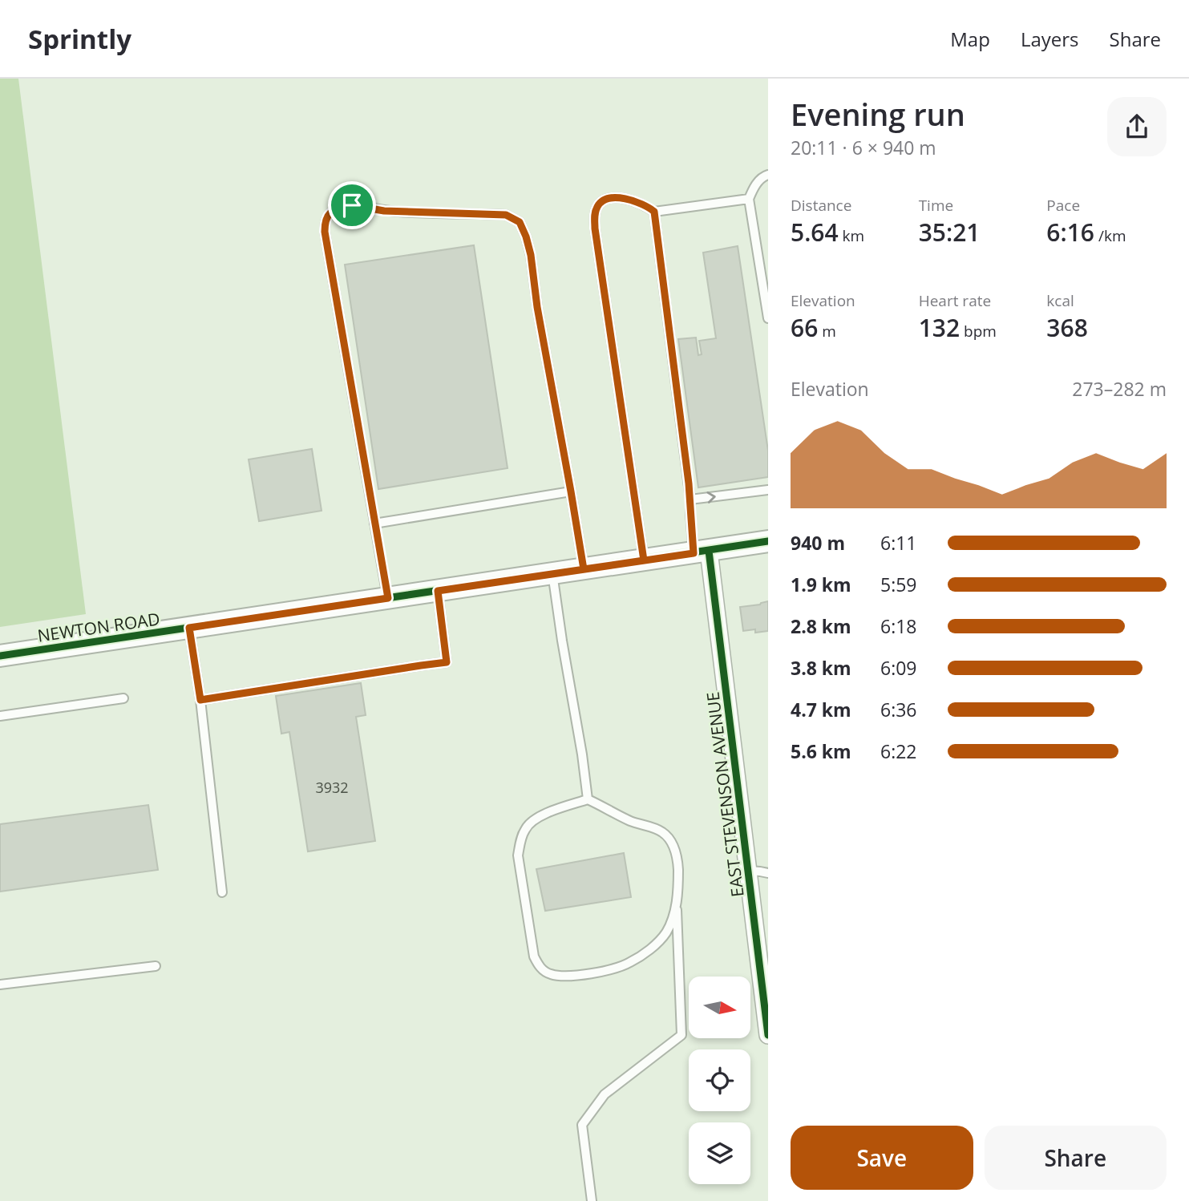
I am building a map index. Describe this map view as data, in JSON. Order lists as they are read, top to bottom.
{
  "streets": {
    "street": ["NEWTON ROAD", "EAST STEVENSON AVENUE"]
  },
  "crossings": [
    ["NEWTON ROAD", "EAST STEVENSON AVENUE"]
  ],
  "house_numbers": ["3932"],
  "north": "right",
  "page": {
    "header": "Sprintly",
    "nav": ["Map", "Layers", "Share"],
    "heading": ["Evening run", "20:11 · 6 × 940 m"],
    "stats": [
      ["Distance", "5.64 km"],
      ["Time", "35:21"],
      ["Pace", "6:16 /km"],
      ["Elevation", "66 m"],
      ["Heart rate", "132 bpm"],
      ["kcal", "368"]
    ],
    "chart": ["Elevation", "273–282 m"],
    "list": [
      {
        "name": "940 m",
        "note": "6:11"
      },
      {
        "name": "1.9 km",
        "note": "5:59"
      },
      {
        "name": "2.8 km",
        "note": "6:18"
      },
      {
        "name": "3.8 km",
        "note": "6:09"
      },
      {
        "name": "4.7 km",
        "note": "6:36"
      },
      {
        "name": "5.6 km",
        "note": "6:22"
      }
    ],
    "buttons": ["Save", "Share"]
  }
}
